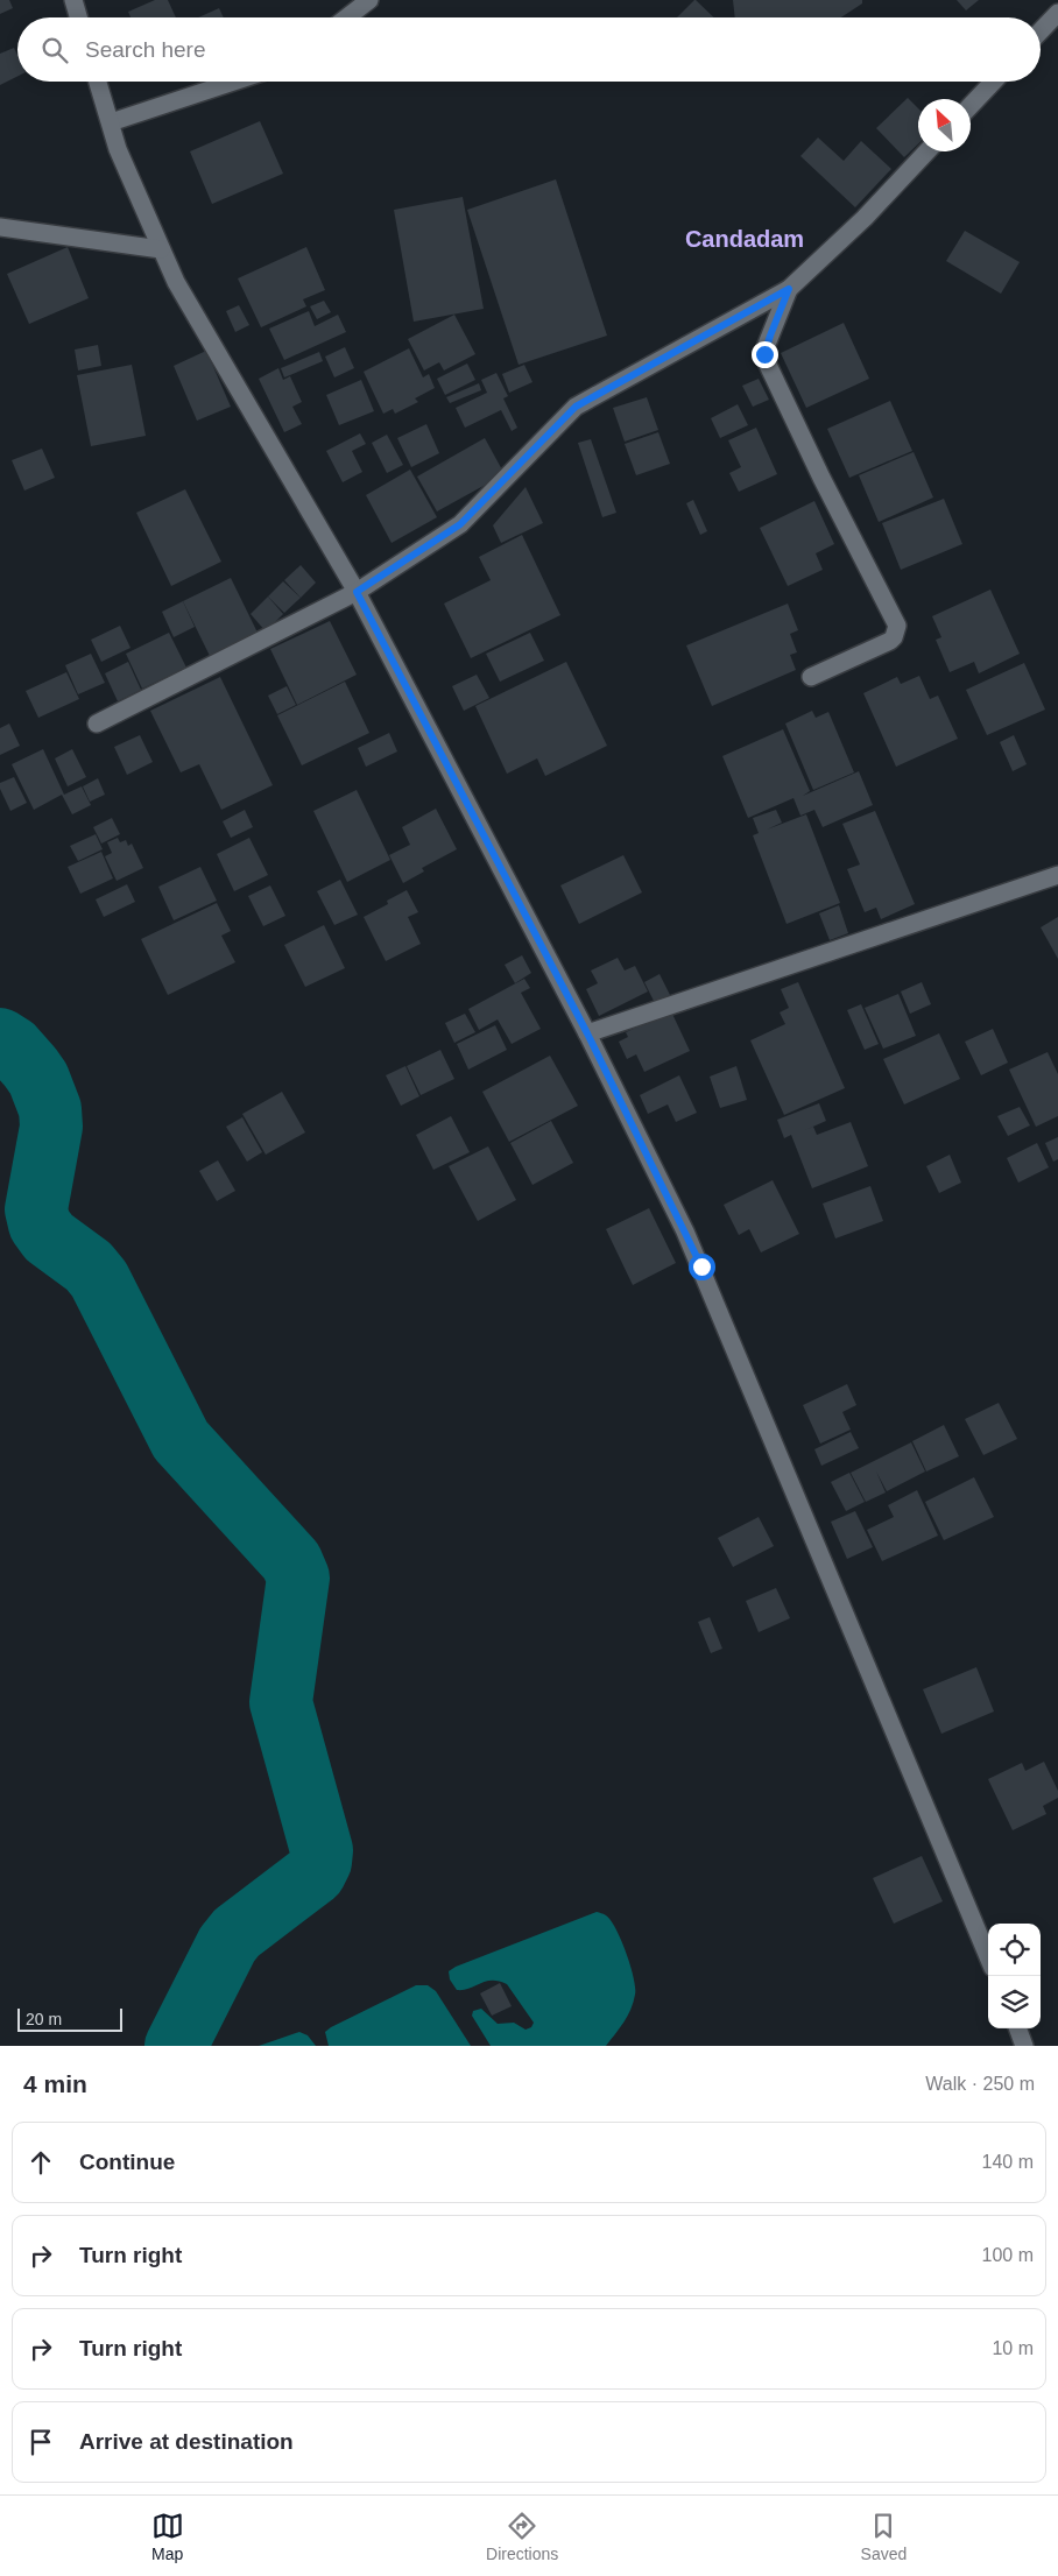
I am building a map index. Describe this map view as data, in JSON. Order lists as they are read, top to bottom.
{
  "districts": ["Candadam"],
  "scale_bar": "20 m",
  "north": "top left",
  "page": {
    "search": "Search here",
    "scale": "20 m",
    "heading": ["4 min", "Walk · 250 m"],
    "list": [
      ["Continue", "140 m"],
      ["Turn right", "100 m"],
      ["Turn right", "10 m"],
      "Arrive at destination"
    ],
    "nav": ["Map", "Directions", "Saved"]
  }
}
